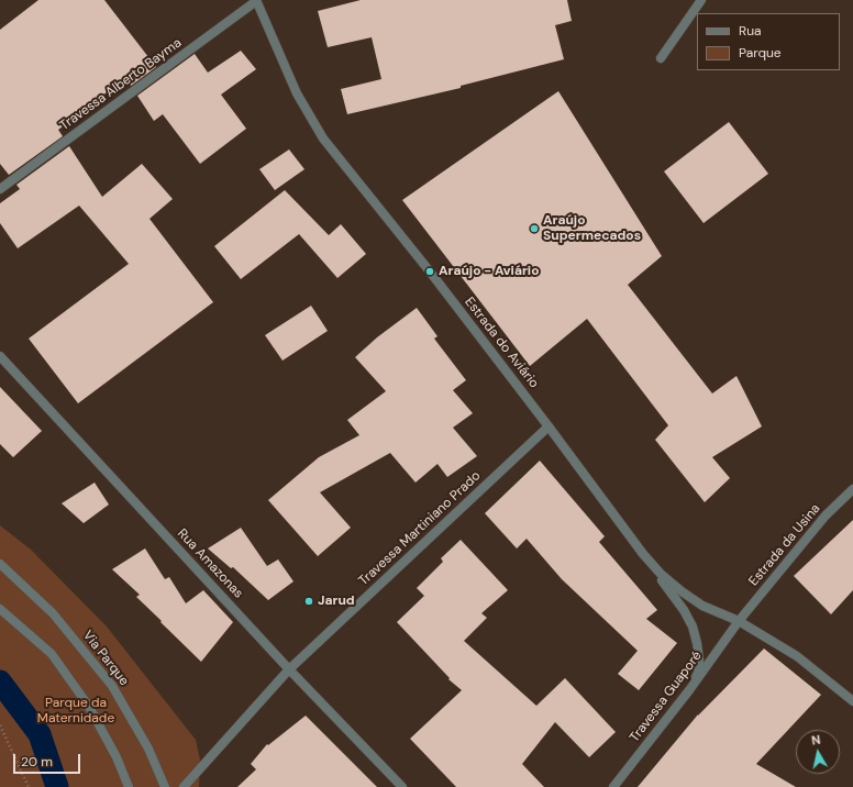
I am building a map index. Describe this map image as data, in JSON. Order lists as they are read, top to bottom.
{
  "streets": {
    "street": [
      "Travessa Alberto Bayma",
      "Estrada do Aviário",
      "Travessa Martiniano Prado",
      "Estrada da Usina",
      "Rua Amazonas",
      "Via Parque",
      "Travessa Guaporé"
    ]
  },
  "crossings": [
    ["Travessa Alberto Bayma", "Estrada do Aviário"],
    ["Estrada do Aviário", "Travessa Martiniano Prado"],
    ["Estrada do Aviário", "Estrada da Usina"],
    ["Estrada do Aviário", "Travessa Guaporé"],
    ["Travessa Martiniano Prado", "Rua Amazonas"],
    ["Estrada da Usina", "Travessa Guaporé"]
  ],
  "parks": ["Parque da Maternidade"],
  "places": ["Araújo Supermecados", "Araújo - Aviário", "Jarud"],
  "legend": ["Rua", "Parque"],
  "scale_bar": "20 m",
  "north": "top"
}
